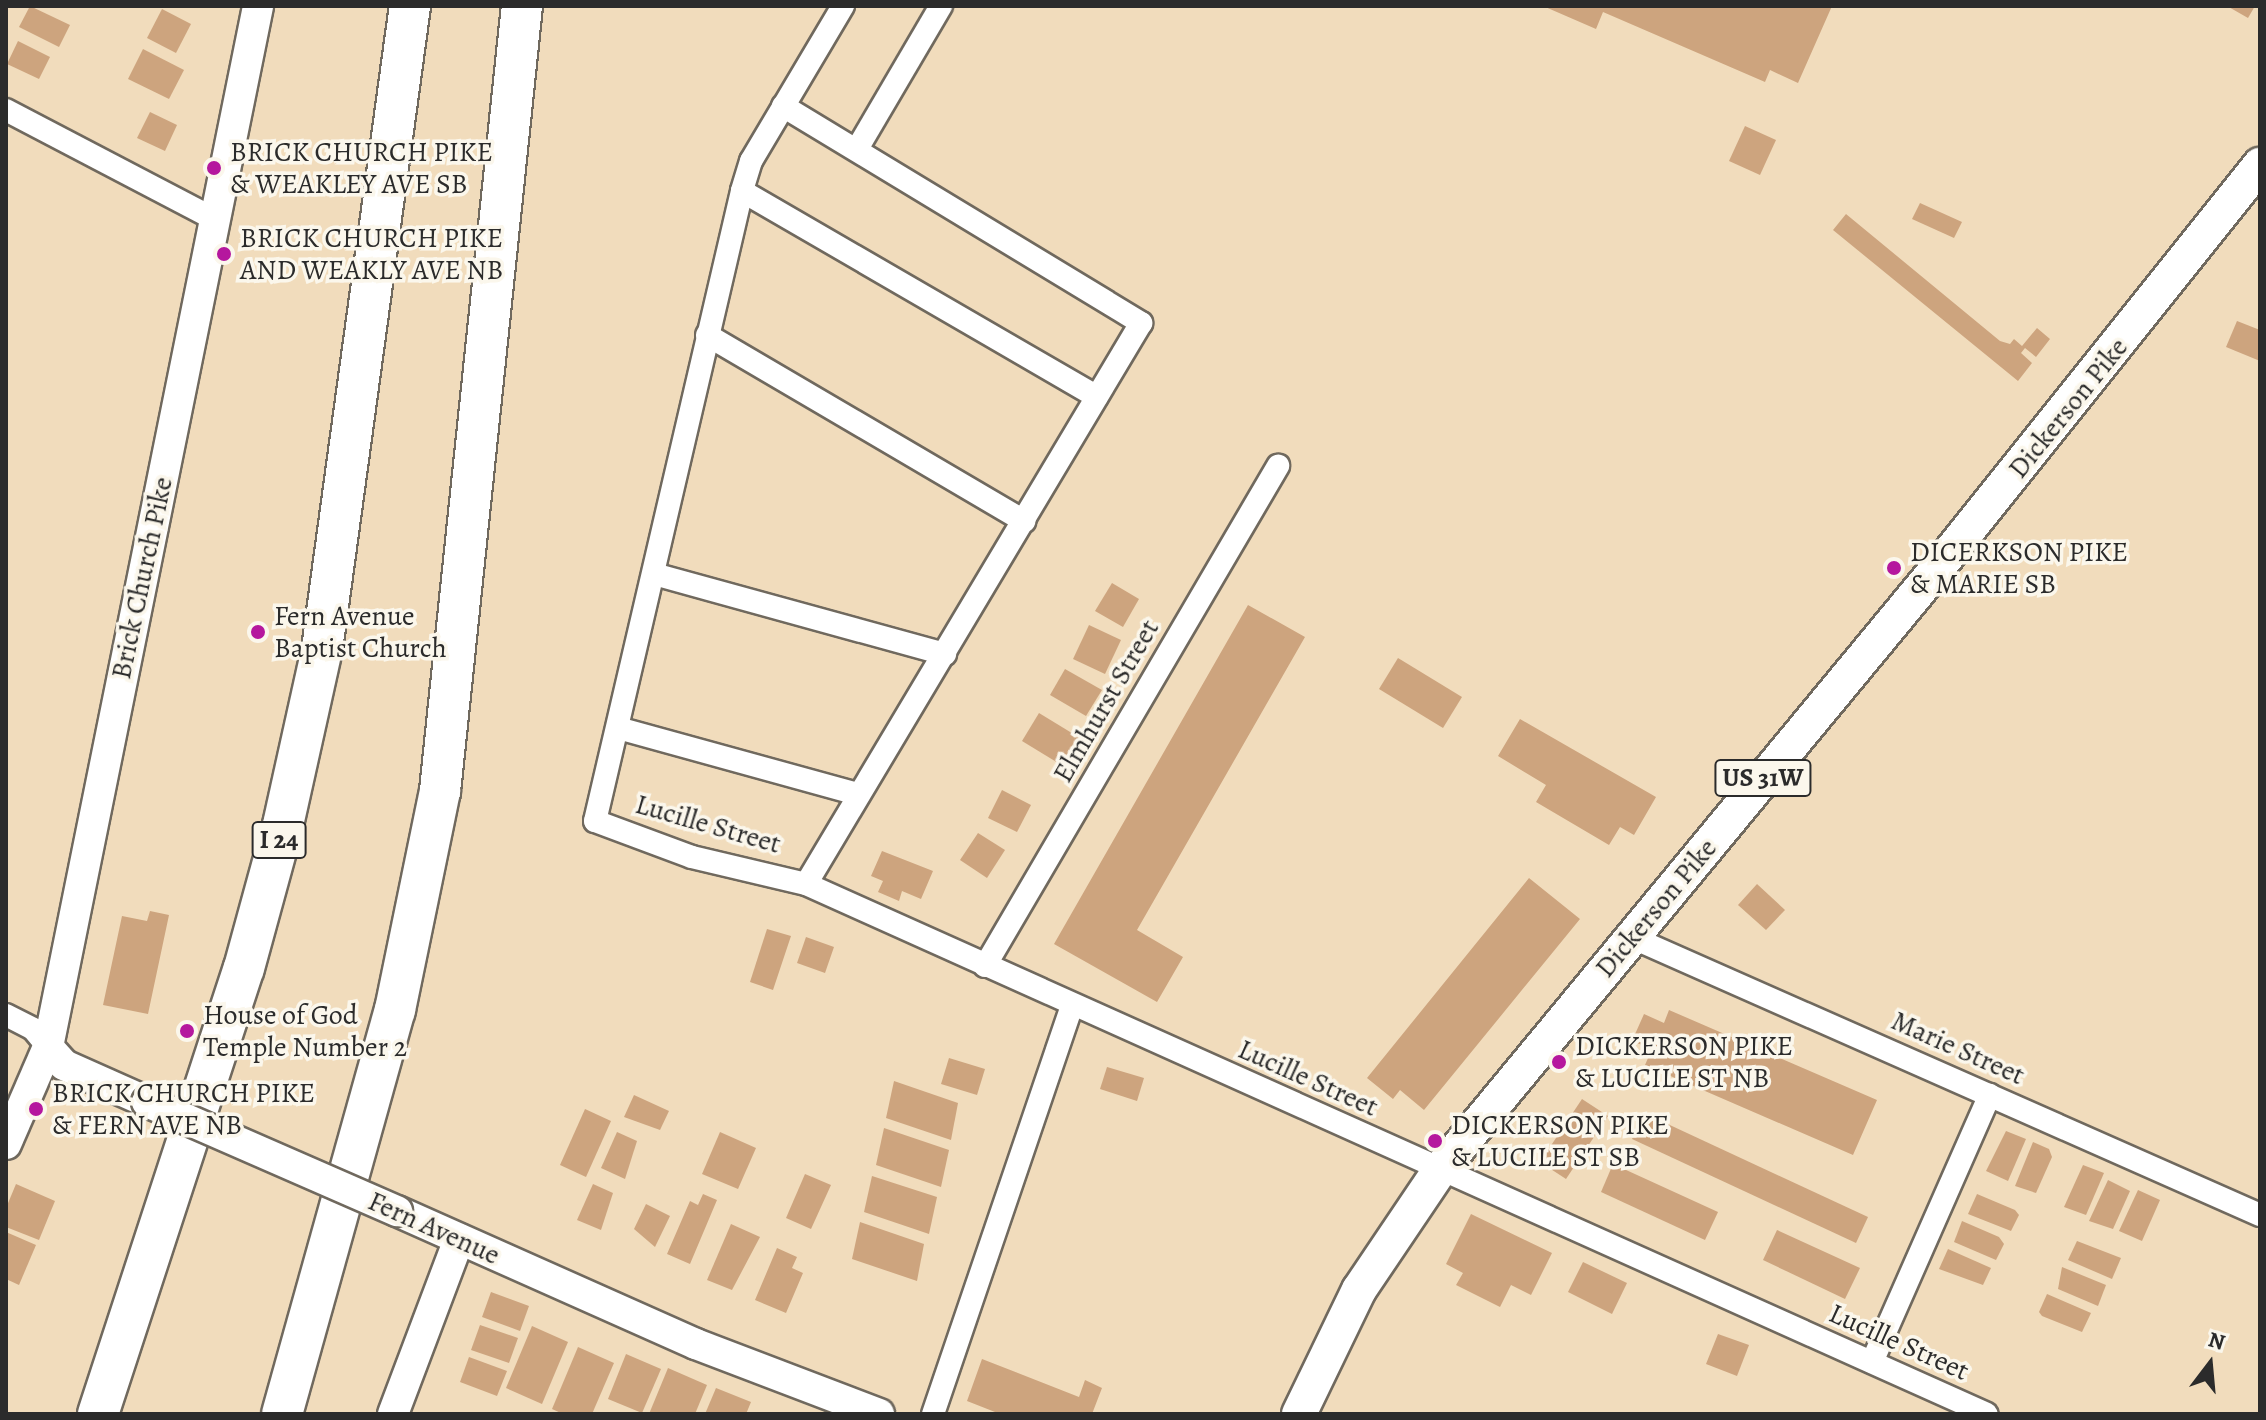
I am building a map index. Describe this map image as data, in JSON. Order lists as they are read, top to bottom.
{
  "streets": {
    "highway": ["I 24"],
    "main road": ["Dickerson Pike", "US 31W"],
    "street": [
      "Brick Church Pike",
      "Elmhurst Street",
      "Lucille Street",
      "Marie Street",
      "Fern Avenue"
    ]
  },
  "crossings": [
    ["Dickerson Pike", "Lucille Street"],
    ["Dickerson Pike", "Marie Street"],
    ["Brick Church Pike", "Fern Avenue"],
    ["Elmhurst Street", "Lucille Street"]
  ],
  "places": [
    "BRICK CHURCH PIKE & WEAKLEY AVE SB",
    "BRICK CHURCH PIKE AND WEAKLY AVE NB",
    "DICERKSON PIKE & MARIE SB",
    "Fern Avenue Baptist Church",
    "House of God Temple Number 2",
    "DICKERSON PIKE & LUCILE ST NB",
    "BRICK CHURCH PIKE & FERN AVE NB",
    "DICKERSON PIKE & LUCILE ST SB"
  ],
  "north": "top"
}
